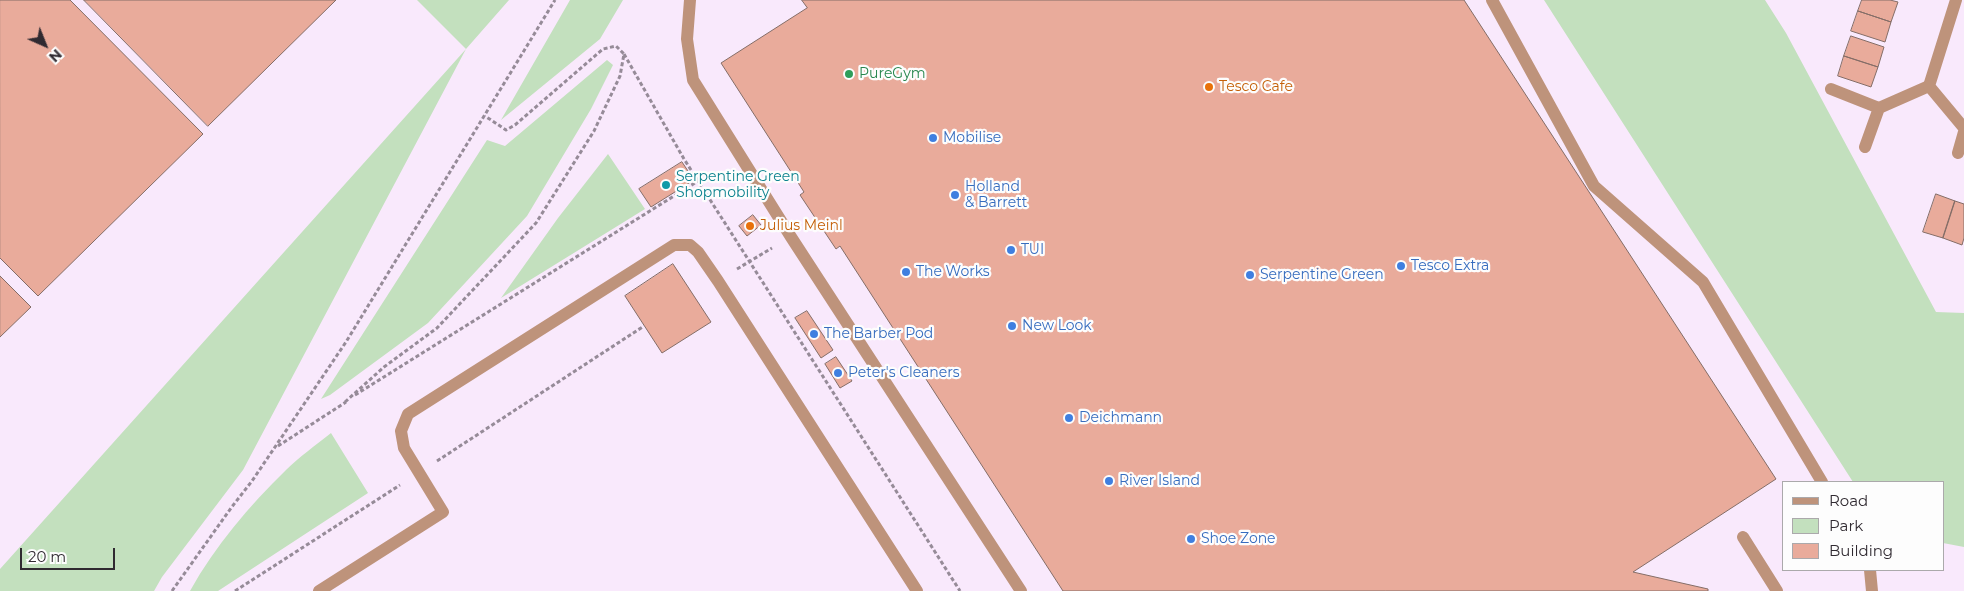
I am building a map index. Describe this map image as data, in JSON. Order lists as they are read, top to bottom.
{
  "places": [
    "PureGym",
    "Tesco Cafe",
    "Mobilise",
    "Serpentine Green Shopmobility",
    "Holland & Barrett",
    "Julius Meinl",
    "TUI",
    "Tesco Extra",
    "The Works",
    "Serpentine Green",
    "New Look",
    "The Barber Pod",
    "Peter's Cleaners",
    "Deichmann",
    "River Island",
    "Shoe Zone"
  ],
  "legend": ["Road", "Park", "Building"],
  "scale_bar": "20 m",
  "north": "bottom right"
}
